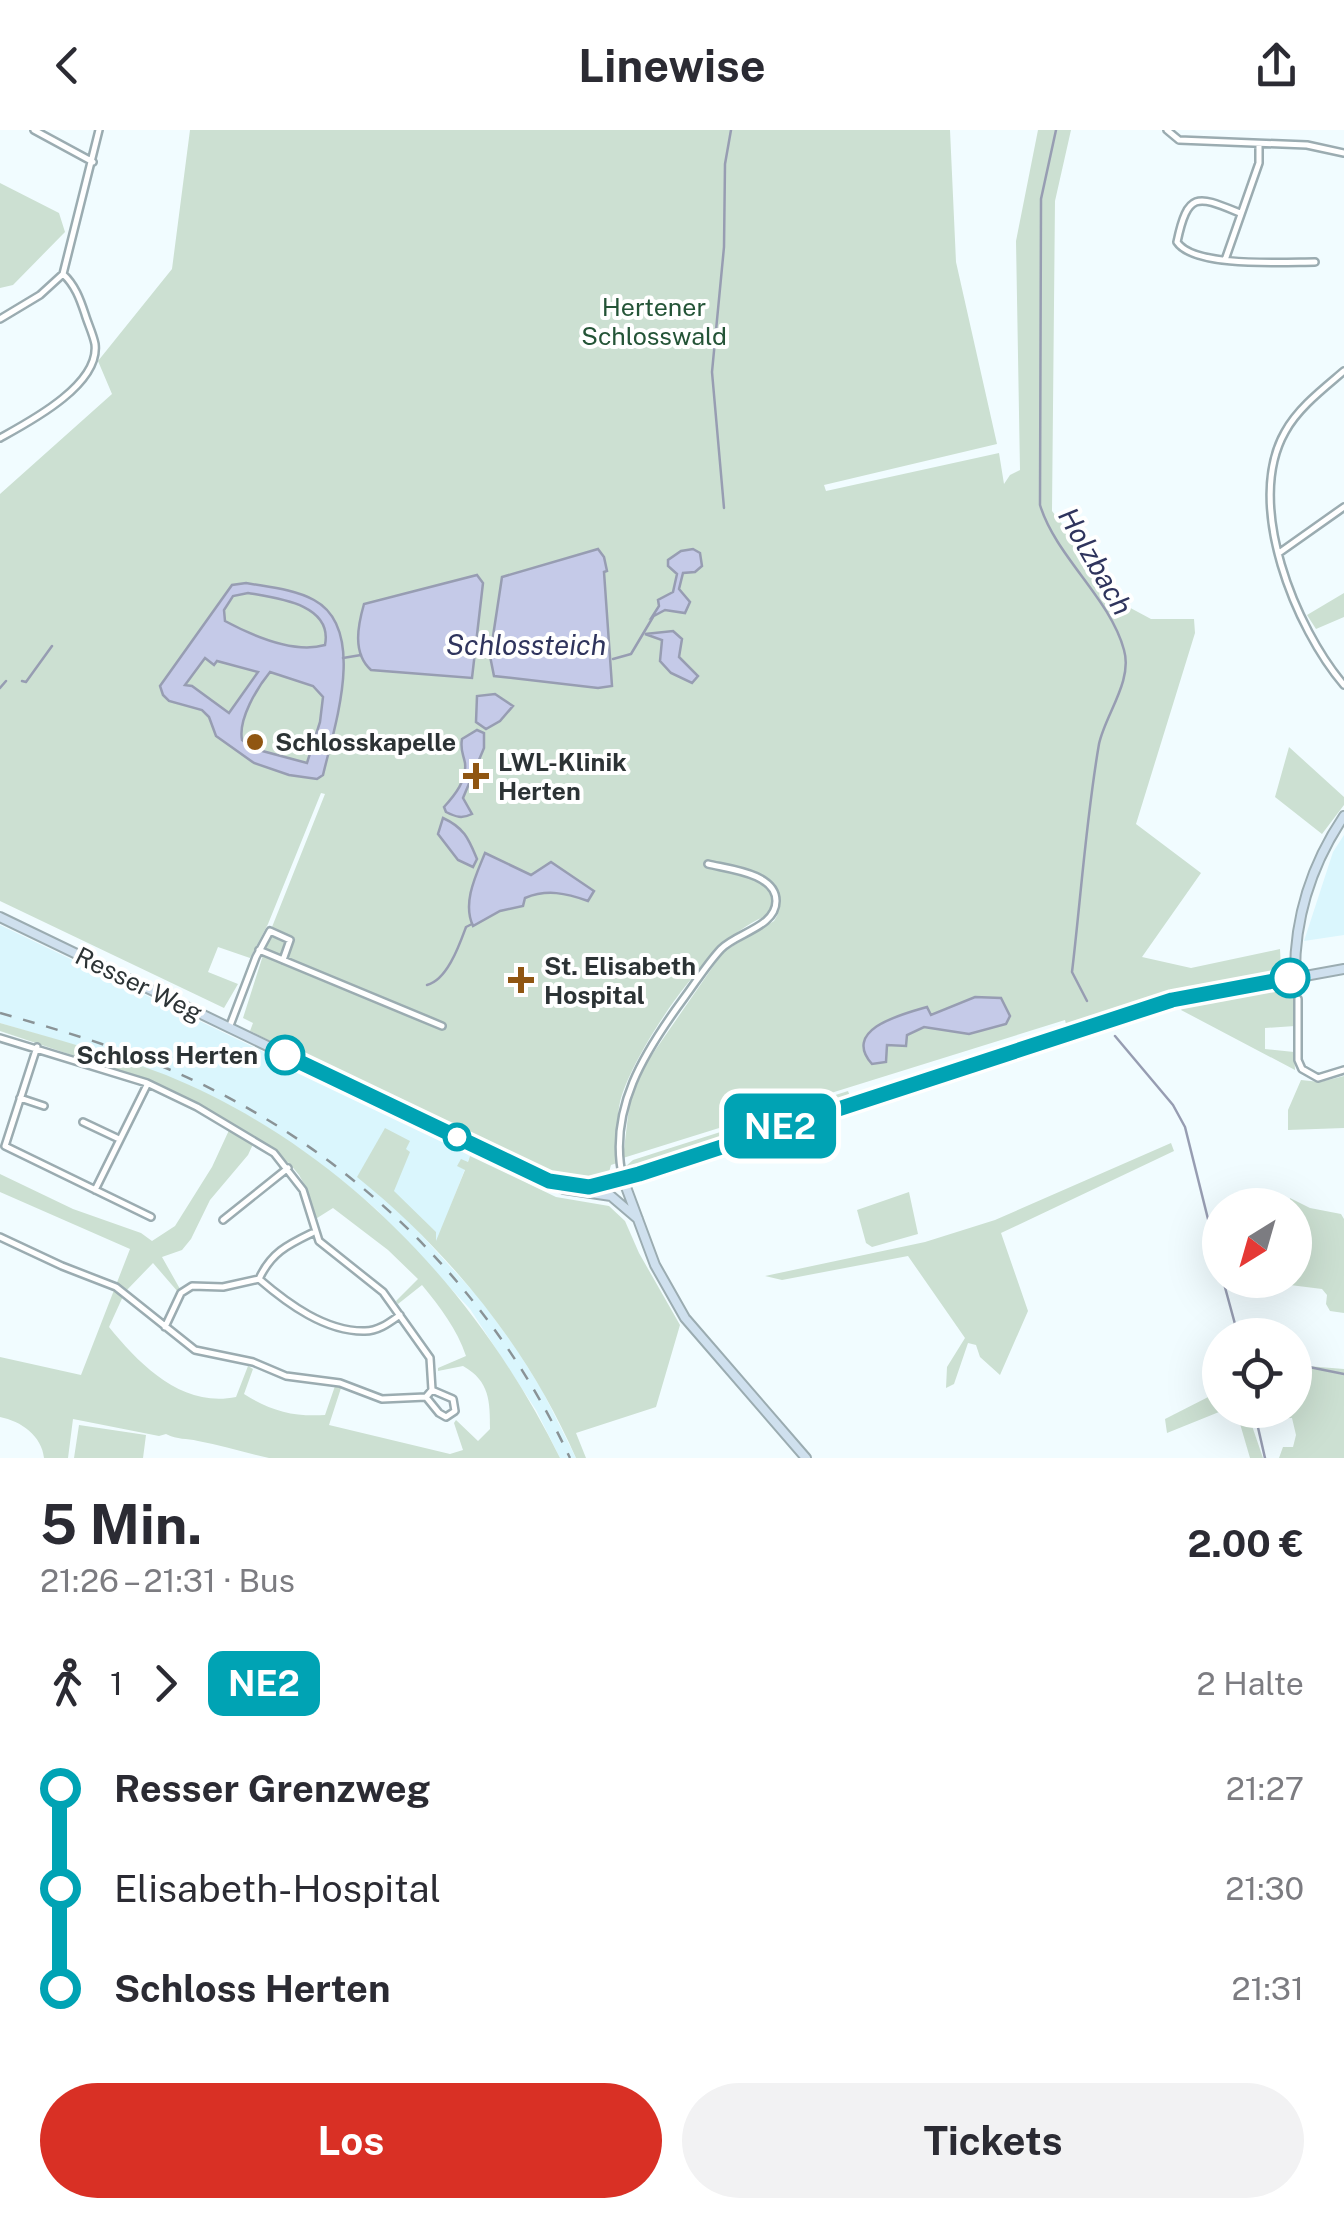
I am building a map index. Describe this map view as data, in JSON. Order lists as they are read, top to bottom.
{
  "streets": {
    "main road": ["Resser Weg"]
  },
  "water": ["Holzbach", "Schlossteich"],
  "parks": ["Hertener Schlosswald"],
  "places": {
    "other": ["Schlosskapelle", "Schloss Herten"],
    "health": ["LWL-Klinik Herten", "St. Elisabeth Hospital"]
  },
  "lines": ["bus line NE2"],
  "north": "bottom left",
  "page": {
    "header": "Linewise",
    "on_map": "NE2",
    "heading": ["5 Min.", "21:26 – 21:31 · Bus", "2.00 €"],
    "legs": ["1", "NE2", "2 Halte"],
    "list": [
      {
        "name": "Resser Grenzweg",
        "value": "21:27"
      },
      {
        "name": "Elisabeth-Hospital",
        "value": "21:30"
      },
      {
        "name": "Schloss Herten",
        "value": "21:31"
      }
    ],
    "buttons": ["Los", "Tickets"]
  }
}
